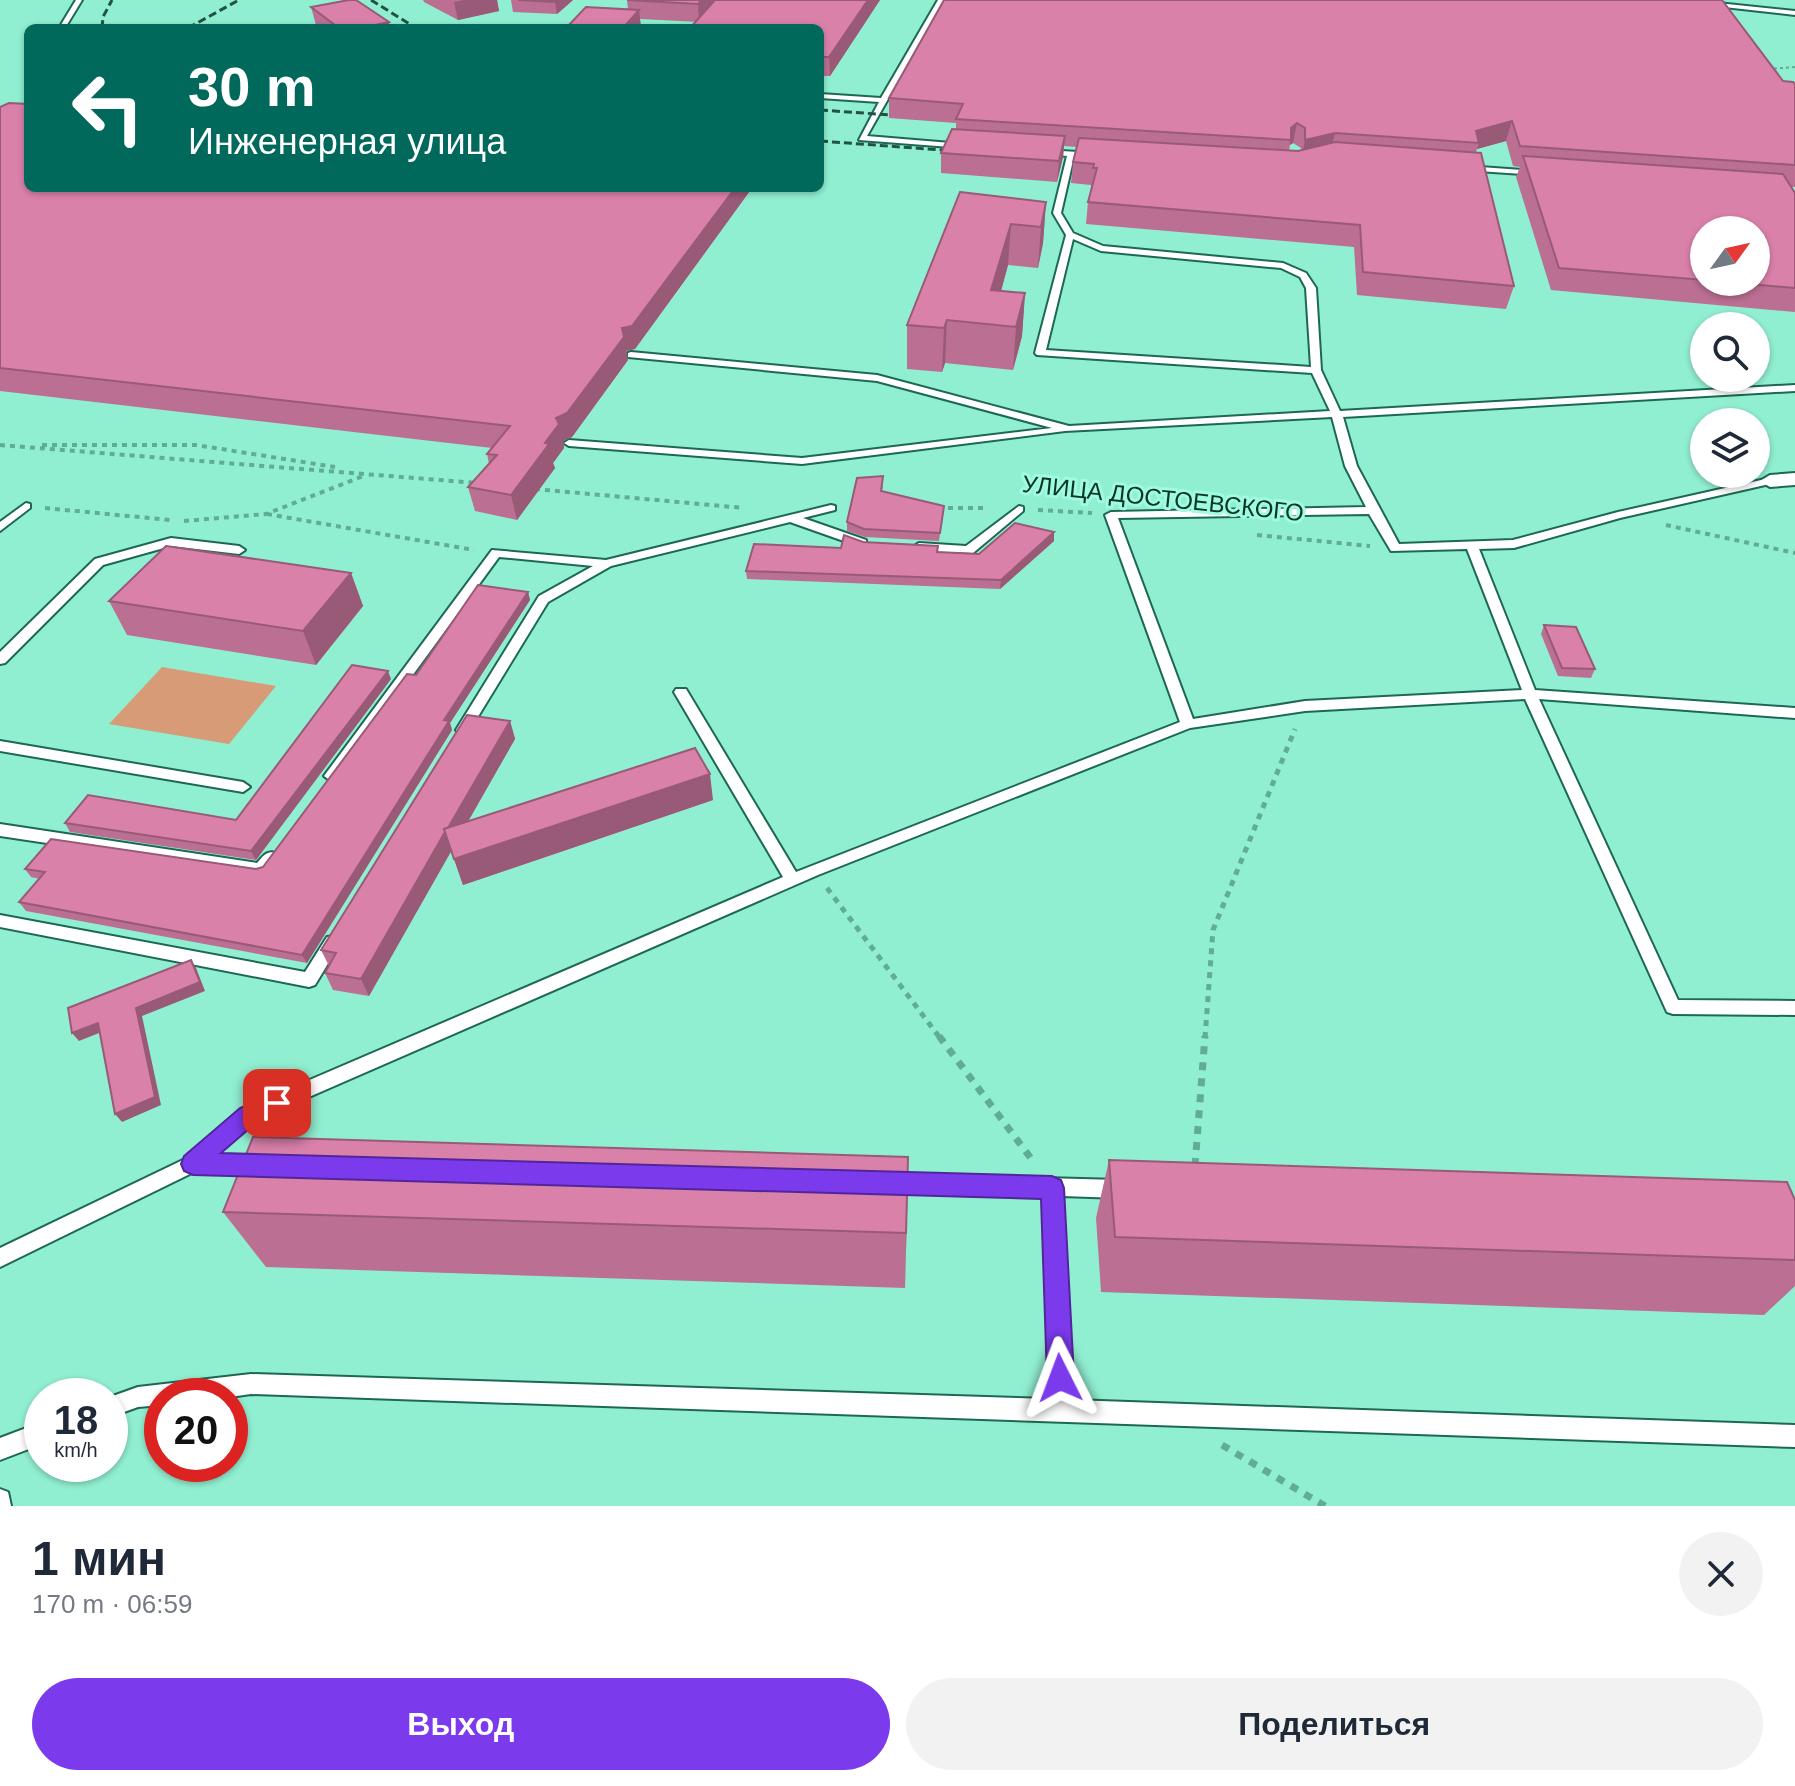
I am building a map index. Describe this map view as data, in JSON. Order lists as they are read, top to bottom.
{
  "streets": {
    "path": ["УЛИЦА ДОСТОЕВСКОГО"]
  },
  "north": "top right",
  "page": {
    "turn": ["30 m", "Инженерная улица"],
    "speed": "18 km/h",
    "limit": "20",
    "heading": ["1 мин", "170 m · 06:59"],
    "buttons": ["Выход", "Поделиться"]
  }
}
